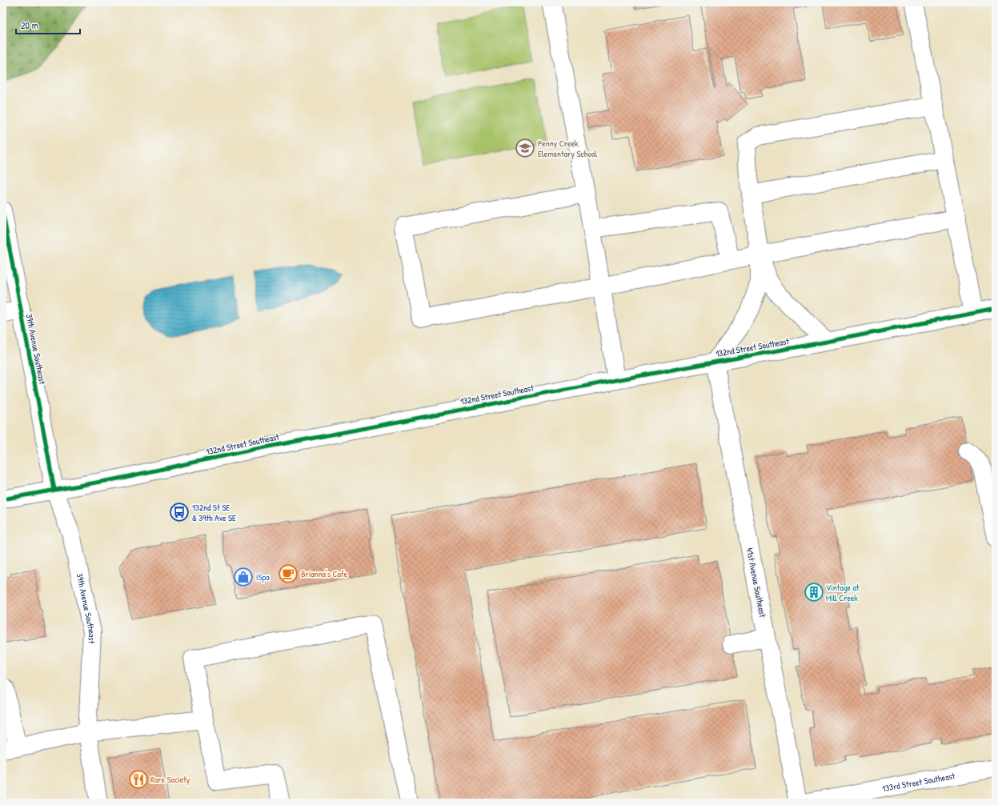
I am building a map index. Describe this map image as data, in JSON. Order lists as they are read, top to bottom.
{
  "streets": {
    "main road": [
      "132nd Street Southeast",
      "39th Avenue Southeast",
      "41st Avenue Southeast",
      "133rd Street Southeast"
    ]
  },
  "crossings": [
    ["132nd Street Southeast", "39th Avenue Southeast"],
    ["132nd Street Southeast", "41st Avenue Southeast"]
  ],
  "places": {
    "school or university": ["Penny Creek Elementary School"],
    "bus stop": ["132nd St SE & 39th Ave SE"],
    "cafe": ["Brianna's Cafe"],
    "shop": ["iSpa"],
    "building": ["Vintage at Mill Creek"],
    "restaurant": ["Rare Society"]
  },
  "scale_bar": "20 m"
}
